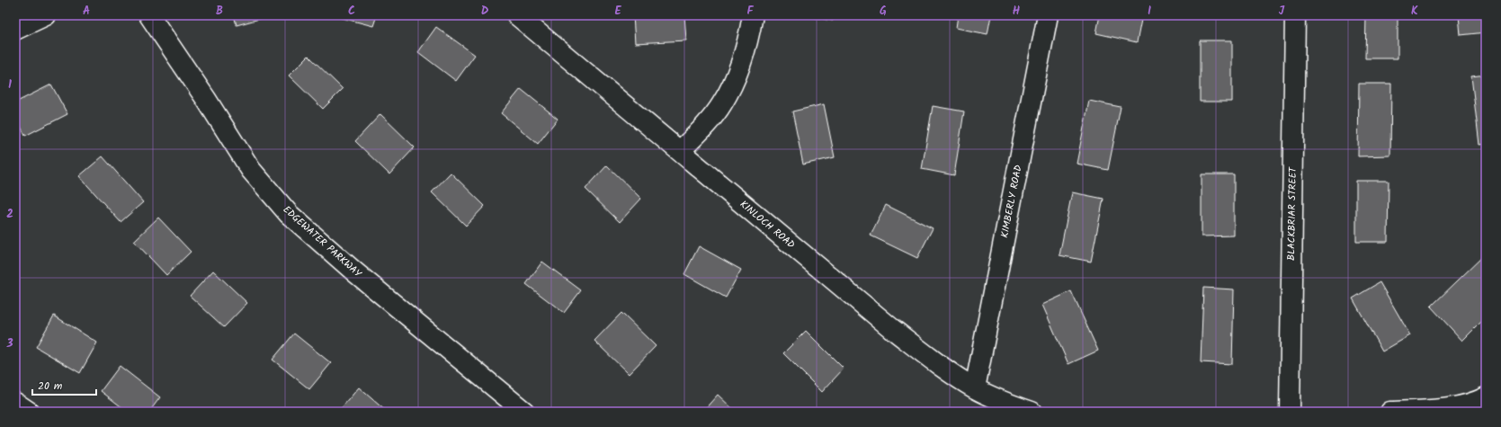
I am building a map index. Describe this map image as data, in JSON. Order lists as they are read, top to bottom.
{
  "streets": {
    "street": [
      "KIMBERLY ROAD",
      "BLACKBRIAR STREET",
      "KINLOCH ROAD",
      "EDGEWATER PARKWAY"
    ]
  },
  "crossings": [
    ["KIMBERLY ROAD", "KINLOCH ROAD"]
  ],
  "scale_bar": "20 m",
  "grid": {
    "columns": [
      "A",
      "B",
      "C",
      "D",
      "E",
      "F",
      "G",
      "H",
      "I",
      "J",
      "K"
    ],
    "rows": ["1", "2", "3"]
  }
}
